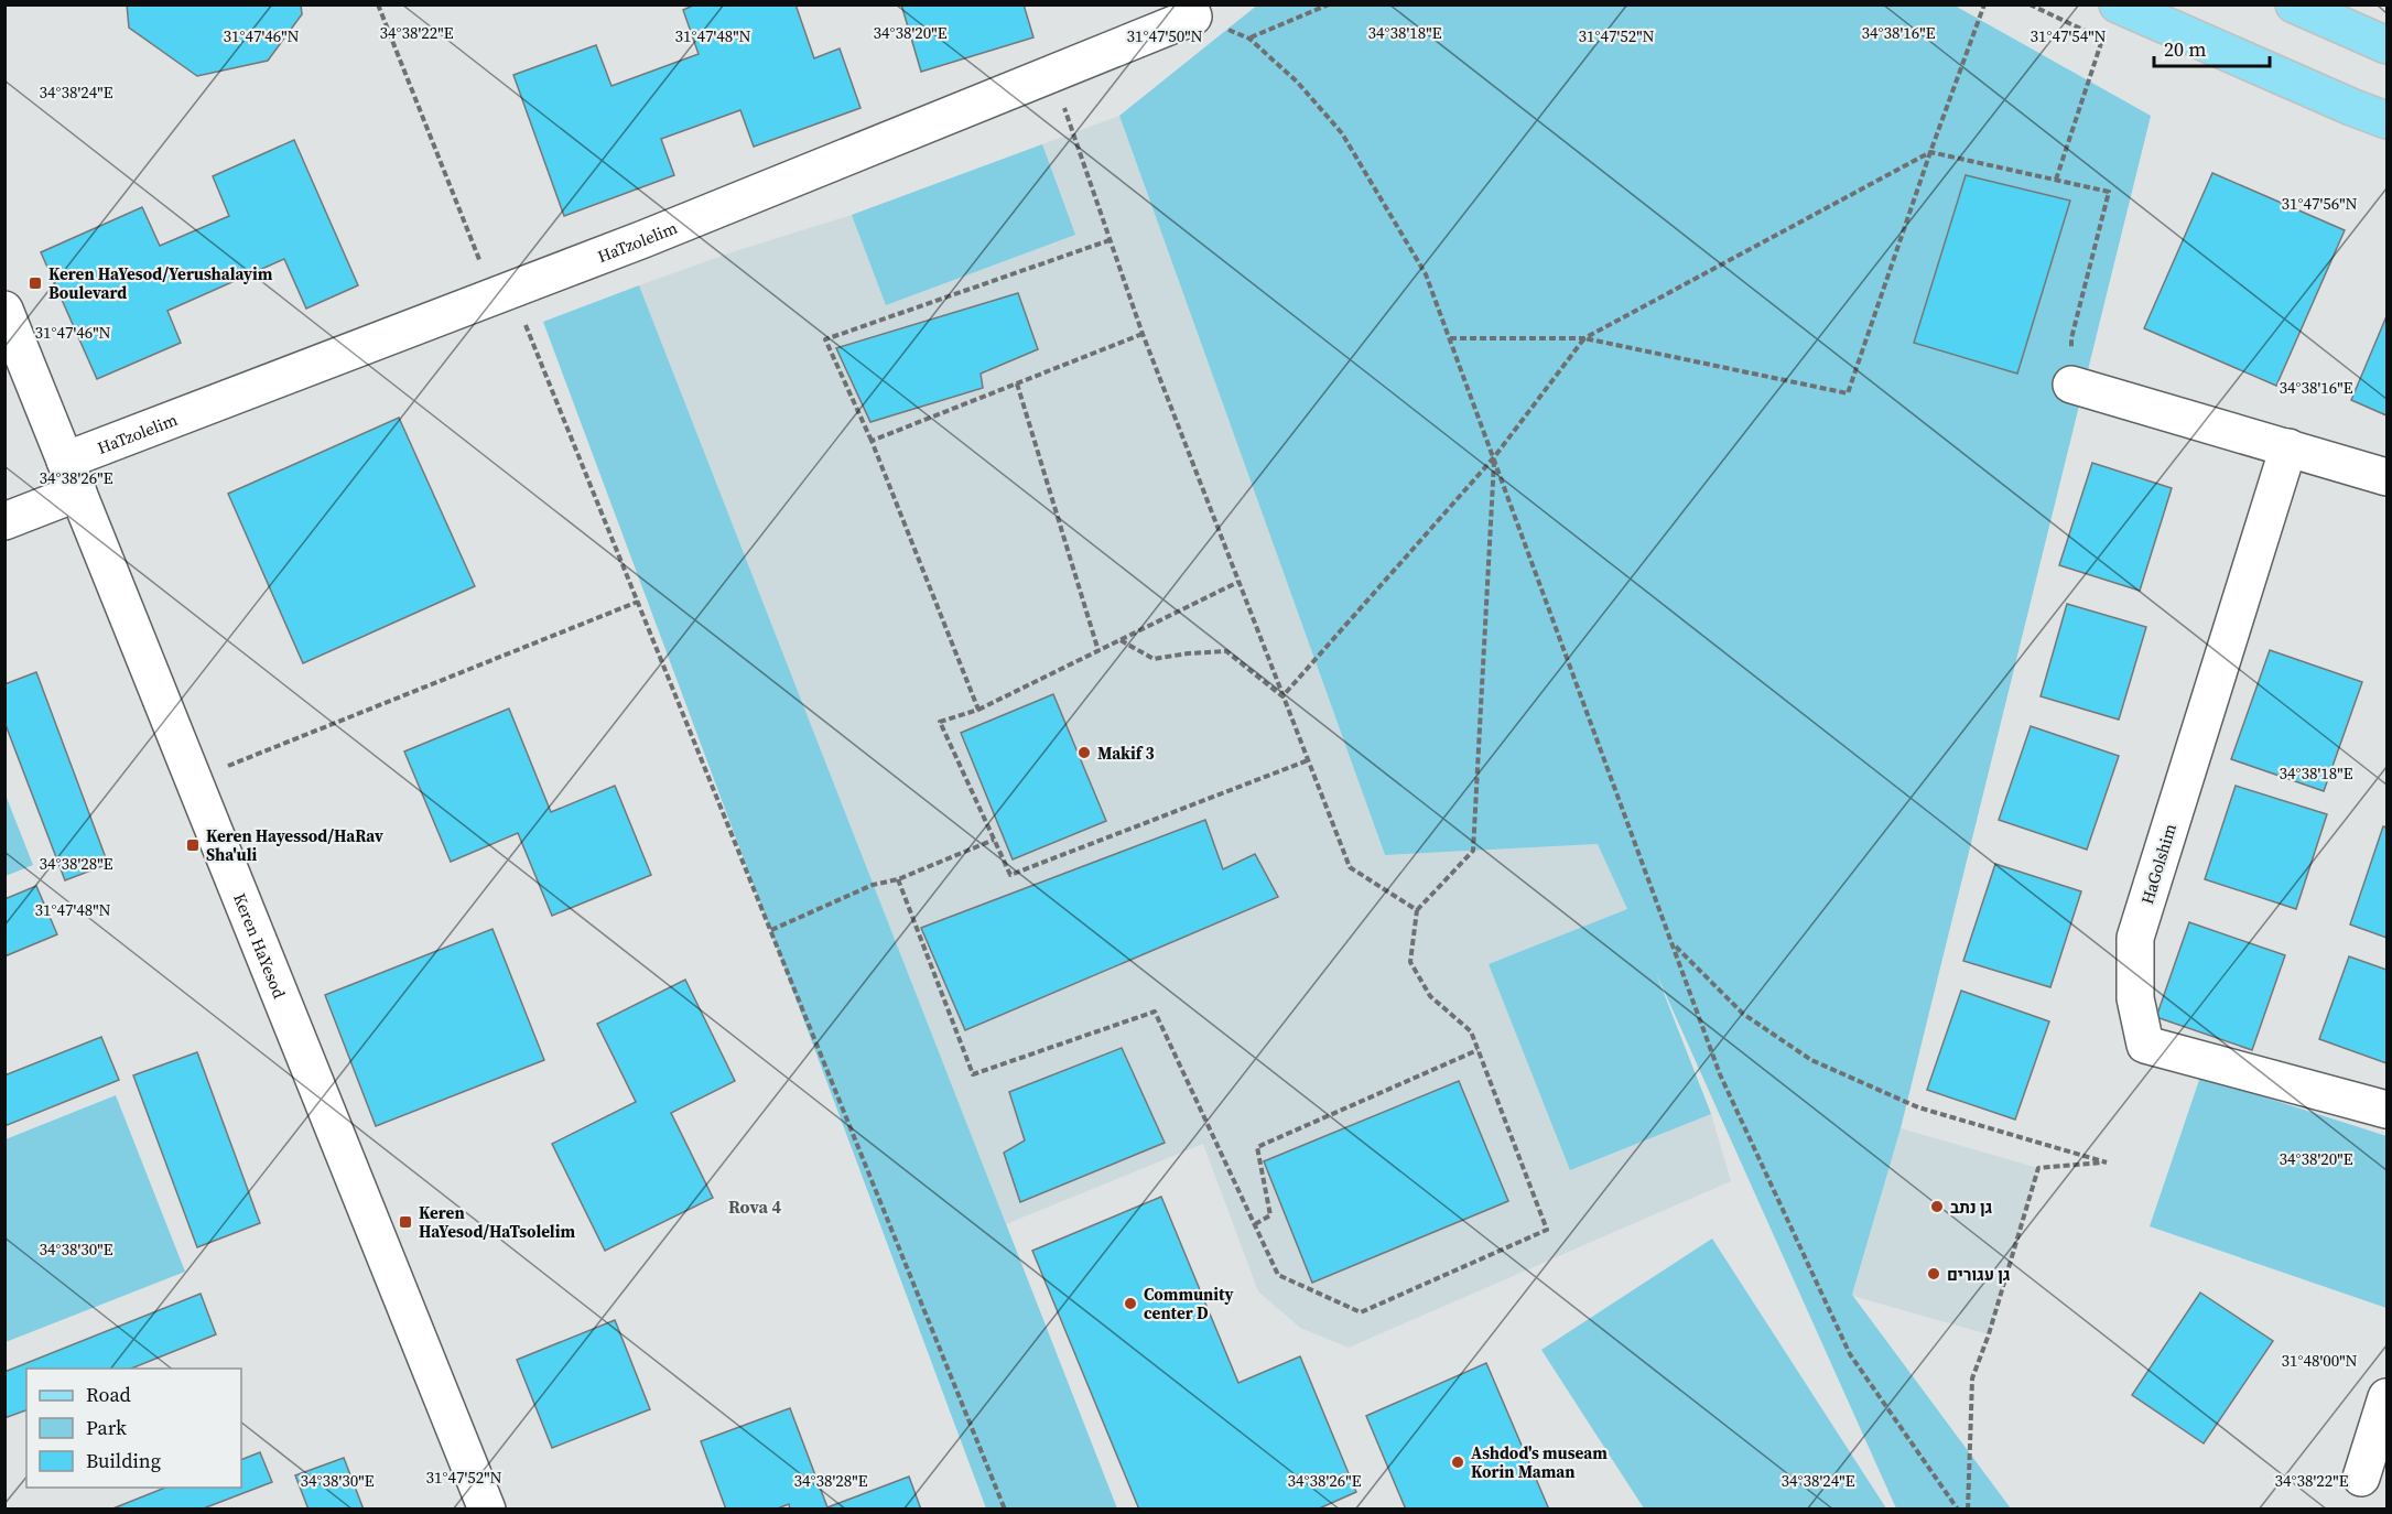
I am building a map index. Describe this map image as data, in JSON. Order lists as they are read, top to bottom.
{
  "streets": {
    "street": ["HaTzolelim", "HaGolshim", "Keren HaYesod"]
  },
  "crossings": [
    ["HaTzolelim", "Keren HaYesod"]
  ],
  "districts": ["Rova 4"],
  "places": {
    "transit": ["Keren HaYesod/Yerushalayim Boulevard", "Keren Hayessod/HaRav Sha'uli", "Keren HaYesod/HaTsolelim"],
    "other": [
      "Makif 3",
      "גן נתב",
      "גן עגורים",
      "Community center D",
      "Ashdod's museam Korin Maman"
    ]
  },
  "legend": ["Road", "Park", "Building"],
  "scale_bar": "20 m",
  "coordinates": [
    "34°38'22\"E",
    "34°38'20\"E",
    "34°38'18\"E",
    "34°38'16\"E",
    "31°47'46\"N",
    "31°47'48\"N",
    "31°47'50\"N",
    "31°47'52\"N",
    "31°47'54\"N",
    "34°38'24\"E",
    "31°47'56\"N",
    "34°38'26\"E",
    "34°38'28\"E",
    "34°38'30\"E",
    "31°48'00\"N"
  ]
}
